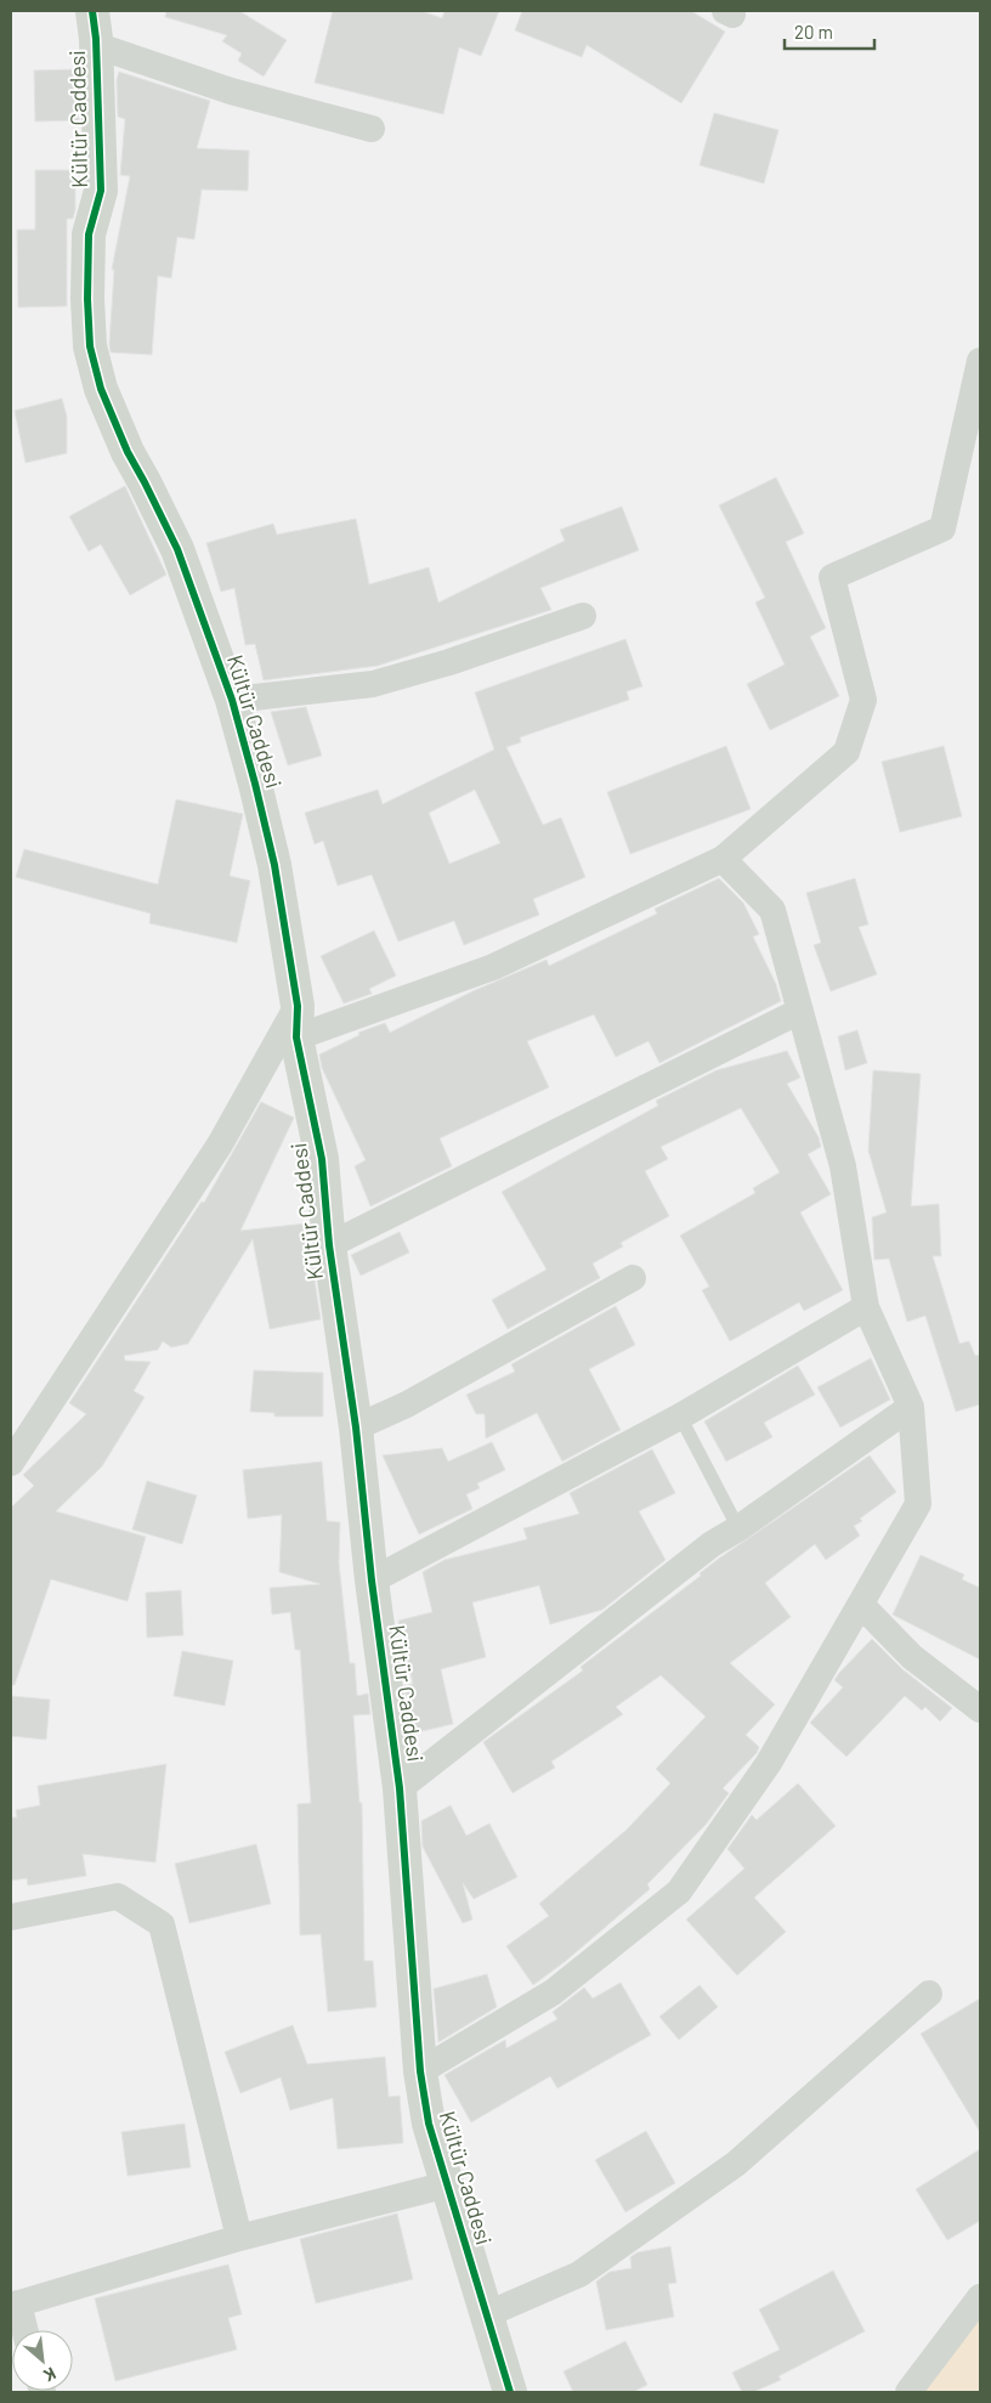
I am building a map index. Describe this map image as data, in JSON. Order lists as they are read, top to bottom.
{
  "streets": {
    "street": ["Kültür Caddesi"]
  },
  "scale_bar": "20 m",
  "north": "bottom right"
}
